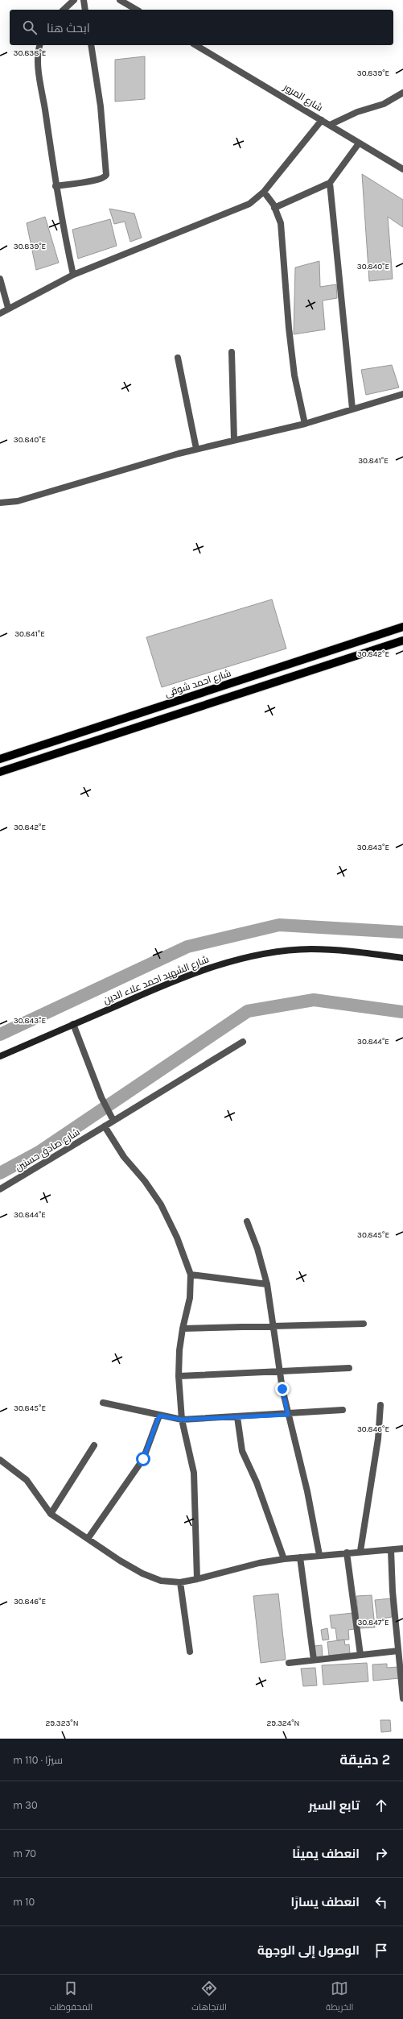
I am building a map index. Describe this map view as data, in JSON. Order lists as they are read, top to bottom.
{
  "streets": {
    "main road": ["شارع احمد شوقى", "شارع الشهيد احمد علاء الدين"],
    "street": ["شارع المرور", "شارع صادق حسنين"]
  },
  "page": {
    "search": "ابحث هنا",
    "heading": ["2 دقيقة", "سيرًا · 110 m"],
    "list": [
      ["تابع السير", "30 m"],
      ["انعطف يمينًا", "70 m"],
      ["انعطف يسارًا", "10 m"],
      "الوصول إلى الوجهة"
    ],
    "nav": ["الخريطة", "الاتجاهات", "المحفوظات"]
  },
  "coordinates": [
    "30.838°E",
    "30.839°E",
    "30.840°E",
    "30.841°E",
    "30.842°E",
    "30.843°E",
    "30.844°E",
    "30.845°E",
    "30.846°E",
    "30.847°E",
    "29.323°N",
    "29.324°N"
  ]
}
